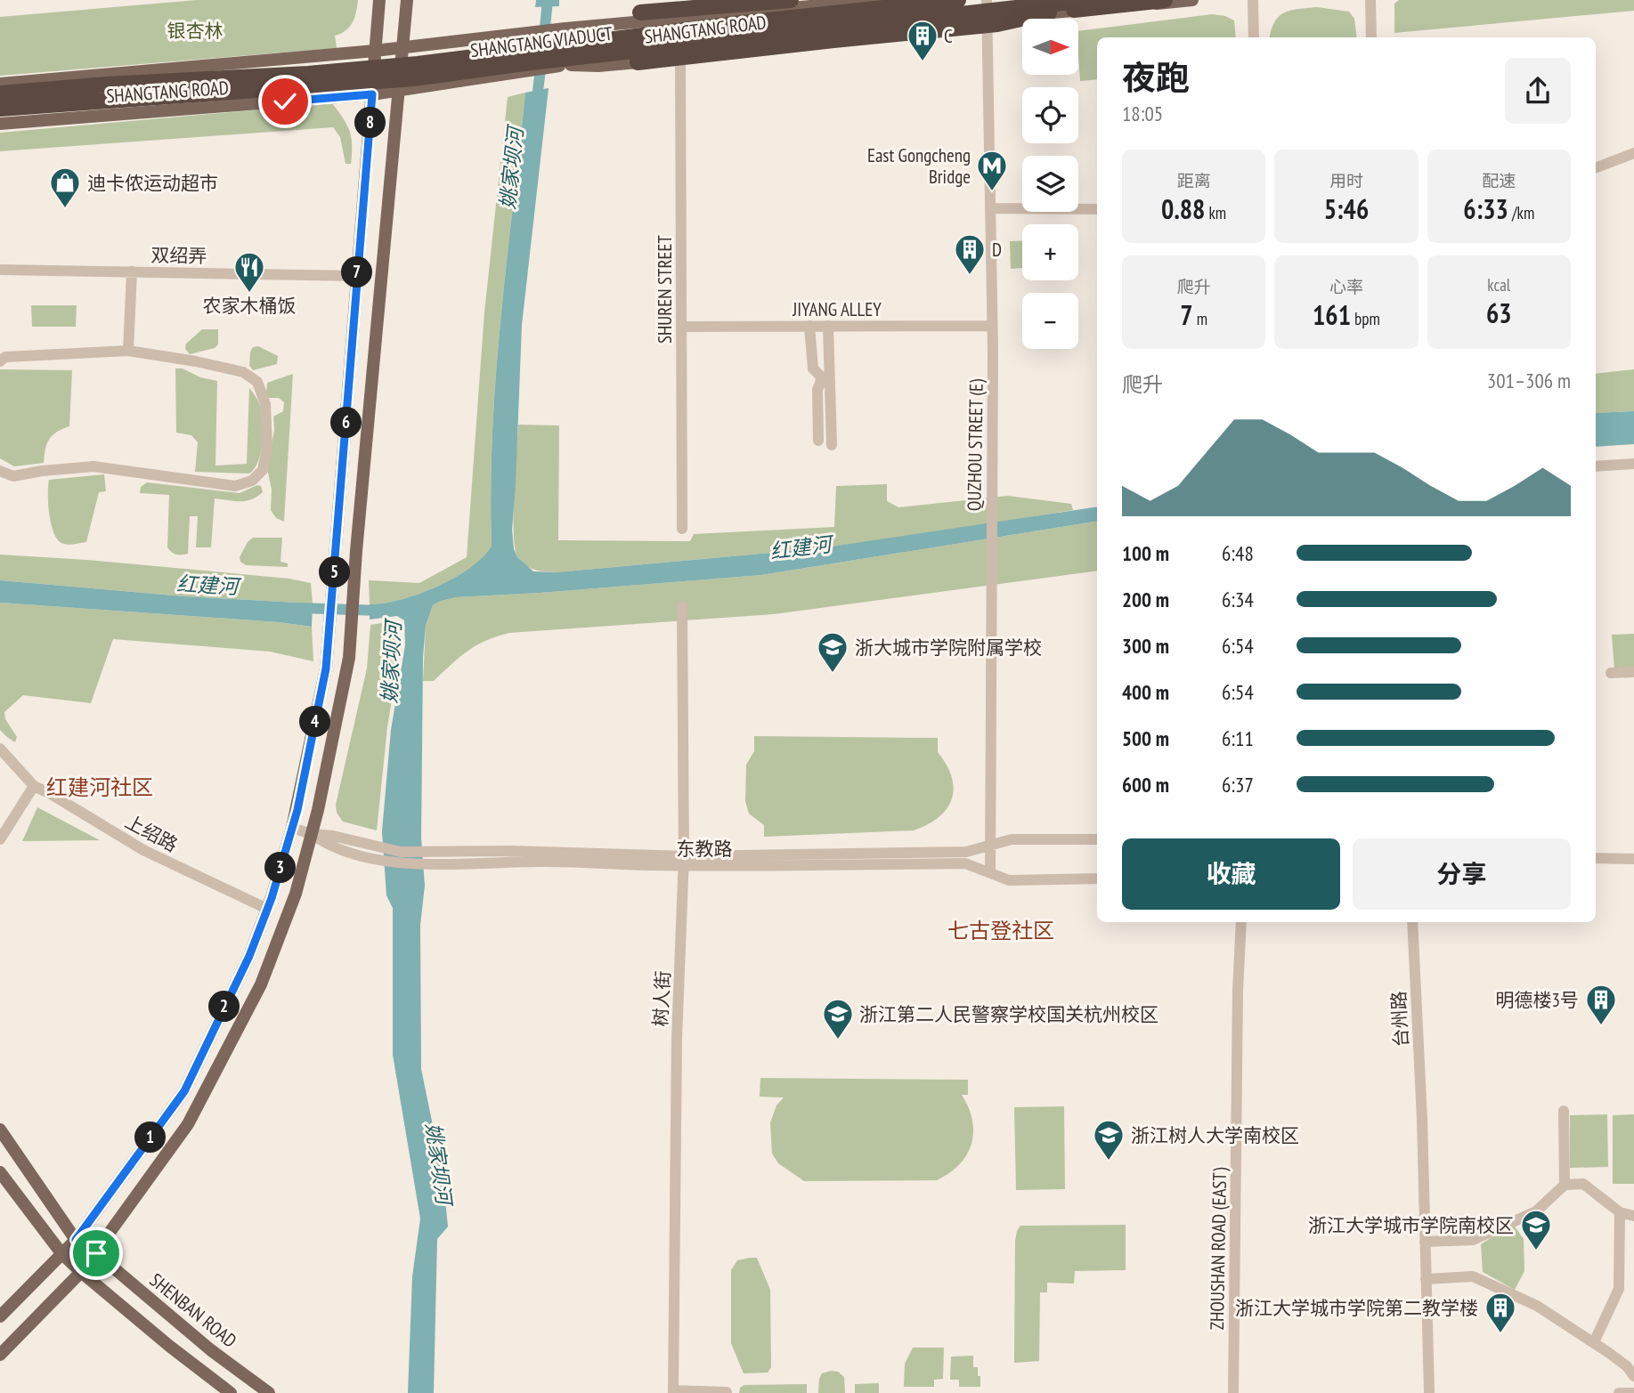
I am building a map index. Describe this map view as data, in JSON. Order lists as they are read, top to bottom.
{
  "streets": {
    "highway": ["SHANGTANG VIADUCT"],
    "main road": ["SHANGTANG ROAD", "SHENBAN ROAD"],
    "street": [
      "双绍弄",
      "SHUREN STREET",
      "JIYANG ALLEY",
      "QUZHOU STREET (E)",
      "上绍路",
      "东教路",
      "树人街",
      "台州路",
      "ZHOUSHAN ROAD (EAST)"
    ]
  },
  "crossings": [
    ["SHANGTANG ROAD", "SHUREN STREET"],
    ["SHANGTANG ROAD", "QUZHOU STREET (E)"],
    ["SHUREN STREET", "JIYANG ALLEY"],
    ["JIYANG ALLEY", "QUZHOU STREET (E)"],
    ["QUZHOU STREET (E)", "东教路"],
    ["东教路", "树人街"]
  ],
  "districts": ["红建河社区", "七古登社区"],
  "water": ["姚家坝河", "红建河"],
  "parks": ["银杏林"],
  "places": {
    "building": [
      "C",
      "D",
      "明德楼3号",
      "浙江大学城市学院第二教学楼"
    ],
    "metro station": ["East Gongcheng Bridge"],
    "shop": ["迪卡侬运动超市"],
    "restaurant": ["农家木桶饭"],
    "school or university": [
      "浙大城市学院附属学校",
      "浙江第二人民警察学校国关杭州校区",
      "浙江树人大学南校区",
      "浙江大学城市学院南校区"
    ]
  },
  "north": "right",
  "page": {
    "map_buttons": ["+", "−"],
    "heading": ["夜跑", "18:05"],
    "pins": [
      "8",
      "7",
      "6",
      "5",
      "4",
      "3",
      "2",
      "1"
    ],
    "stats": [
      ["距离", "0.88 km"],
      ["用时", "5:46"],
      ["配速", "6:33 /km"],
      ["爬升", "7 m"],
      ["心率", "161 bpm"],
      ["kcal", "63"]
    ],
    "chart": ["爬升", "301–306 m"],
    "list": [
      {
        "name": "100 m",
        "note": "6:48"
      },
      {
        "name": "200 m",
        "note": "6:34"
      },
      {
        "name": "300 m",
        "note": "6:54"
      },
      {
        "name": "400 m",
        "note": "6:54"
      },
      {
        "name": "500 m",
        "note": "6:11"
      },
      {
        "name": "600 m",
        "note": "6:37"
      }
    ],
    "buttons": ["收藏", "分享"]
  }
}
